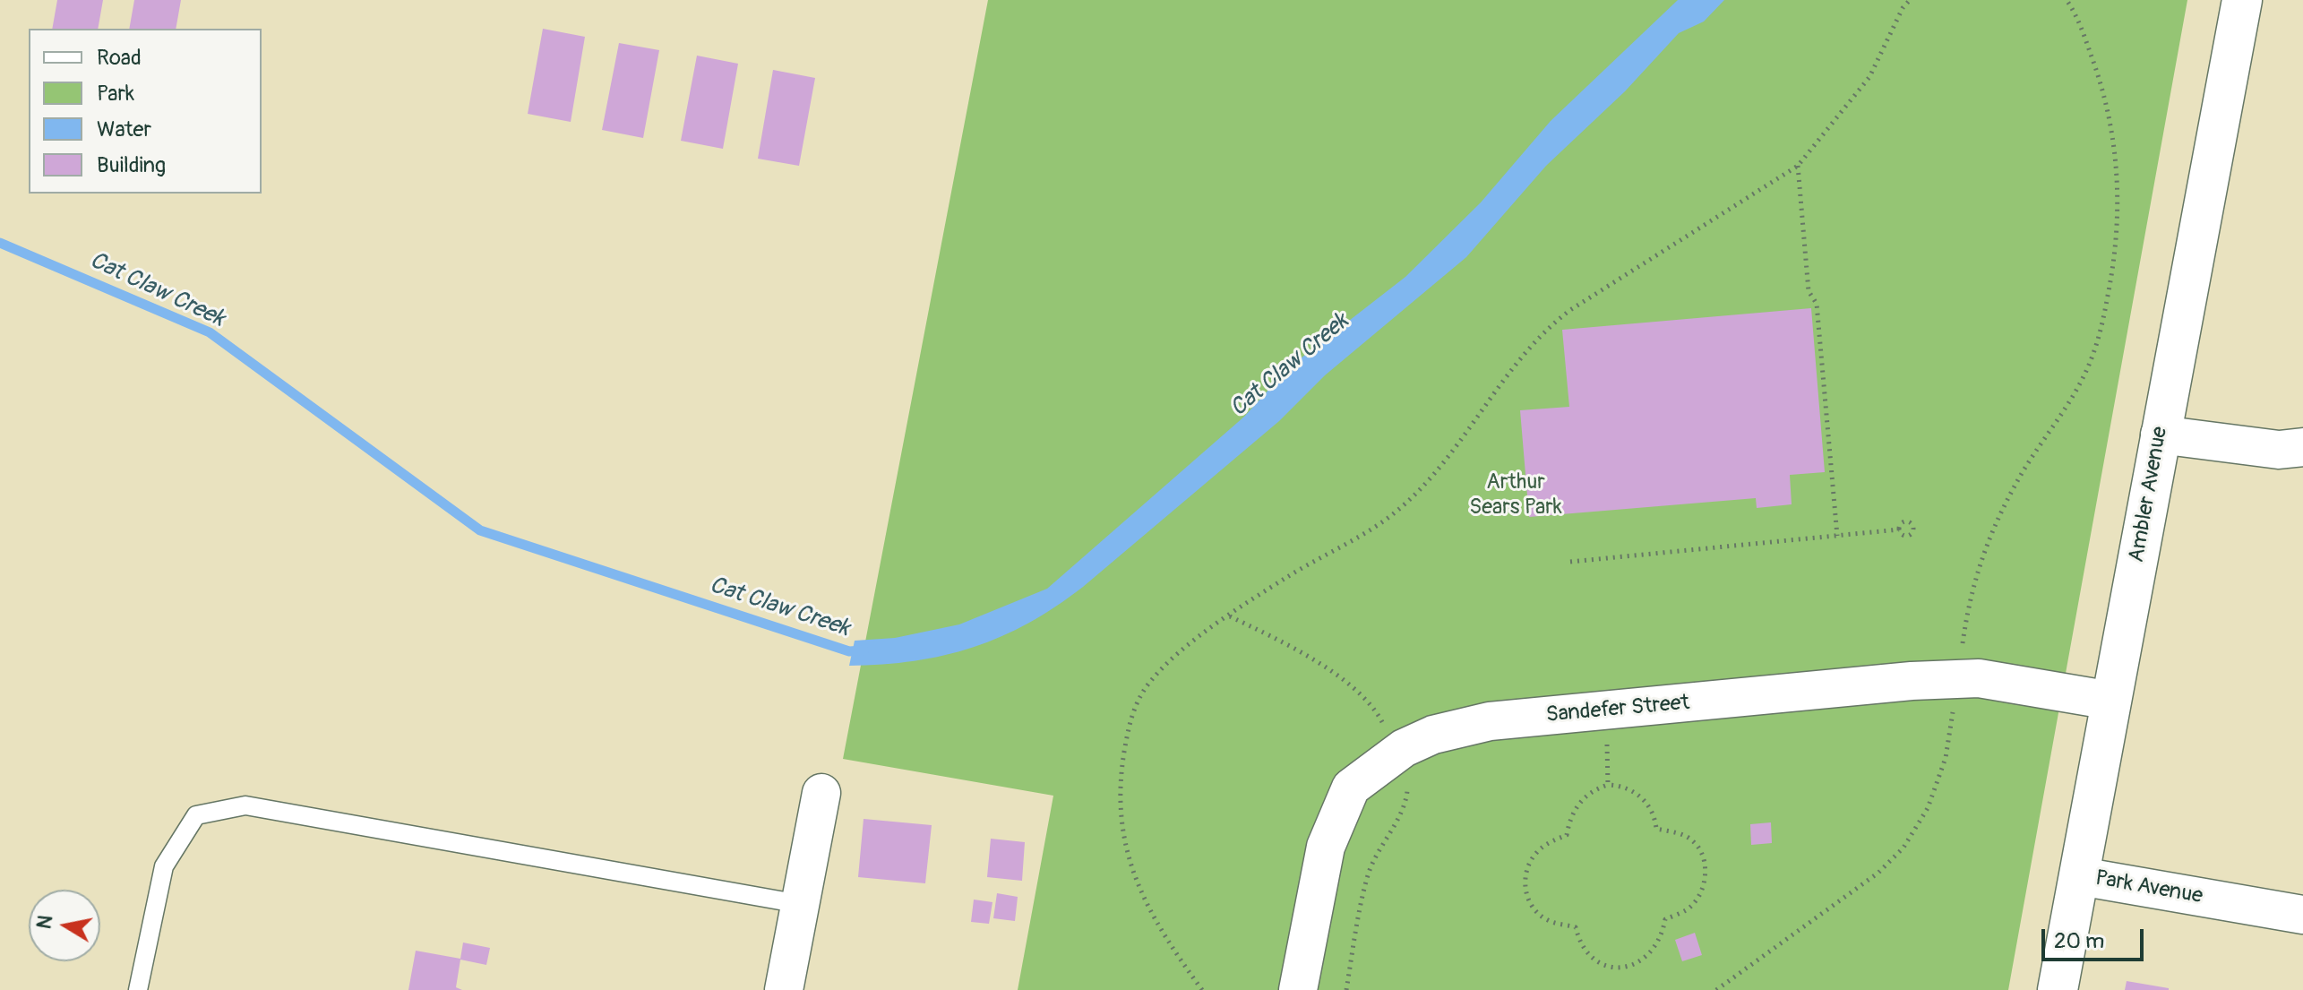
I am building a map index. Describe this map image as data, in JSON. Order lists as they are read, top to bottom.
{
  "streets": {
    "main road": ["Ambler Avenue"],
    "street": ["Sandefer Street", "Park Avenue"]
  },
  "crossings": [
    ["Ambler Avenue", "Sandefer Street"],
    ["Ambler Avenue", "Park Avenue"]
  ],
  "water": ["Cat Claw Creek"],
  "parks": ["Arthur Sears Park"],
  "legend": [
    "Road",
    "Park",
    "Water",
    "Building"
  ],
  "scale_bar": "20 m",
  "north": "left"
}
